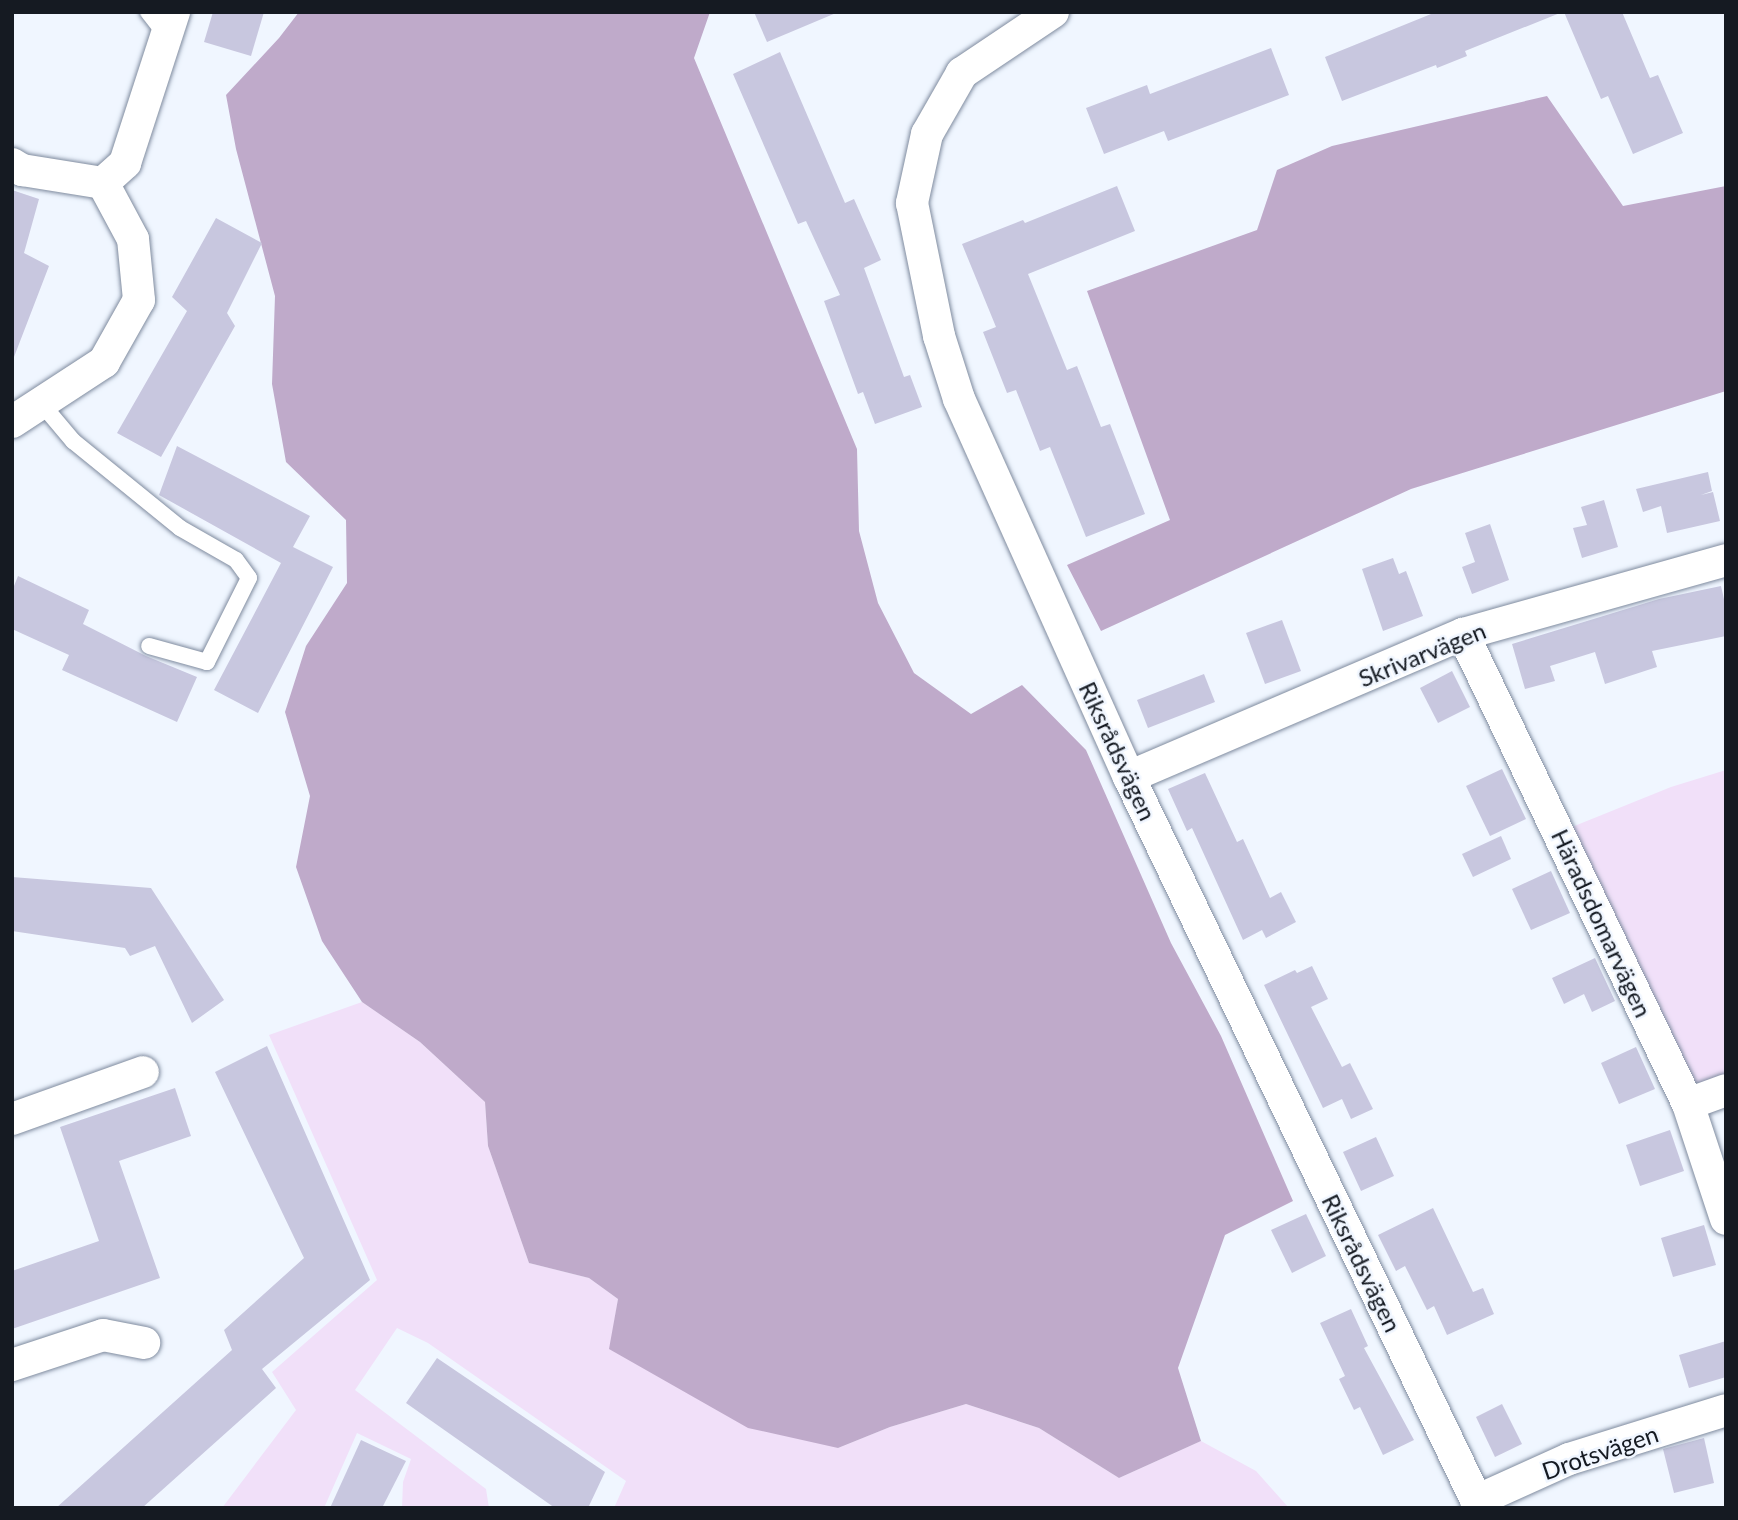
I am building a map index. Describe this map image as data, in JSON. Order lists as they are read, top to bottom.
{
  "streets": {
    "street": [
      "Skrivarvägen",
      "Riksrådsvägen",
      "Häradsdomarvägen",
      "Drotsvägen"
    ]
  },
  "crossings": [
    ["Skrivarvägen", "Riksrådsvägen"],
    ["Skrivarvägen", "Häradsdomarvägen"],
    ["Riksrådsvägen", "Drotsvägen"]
  ]
}
